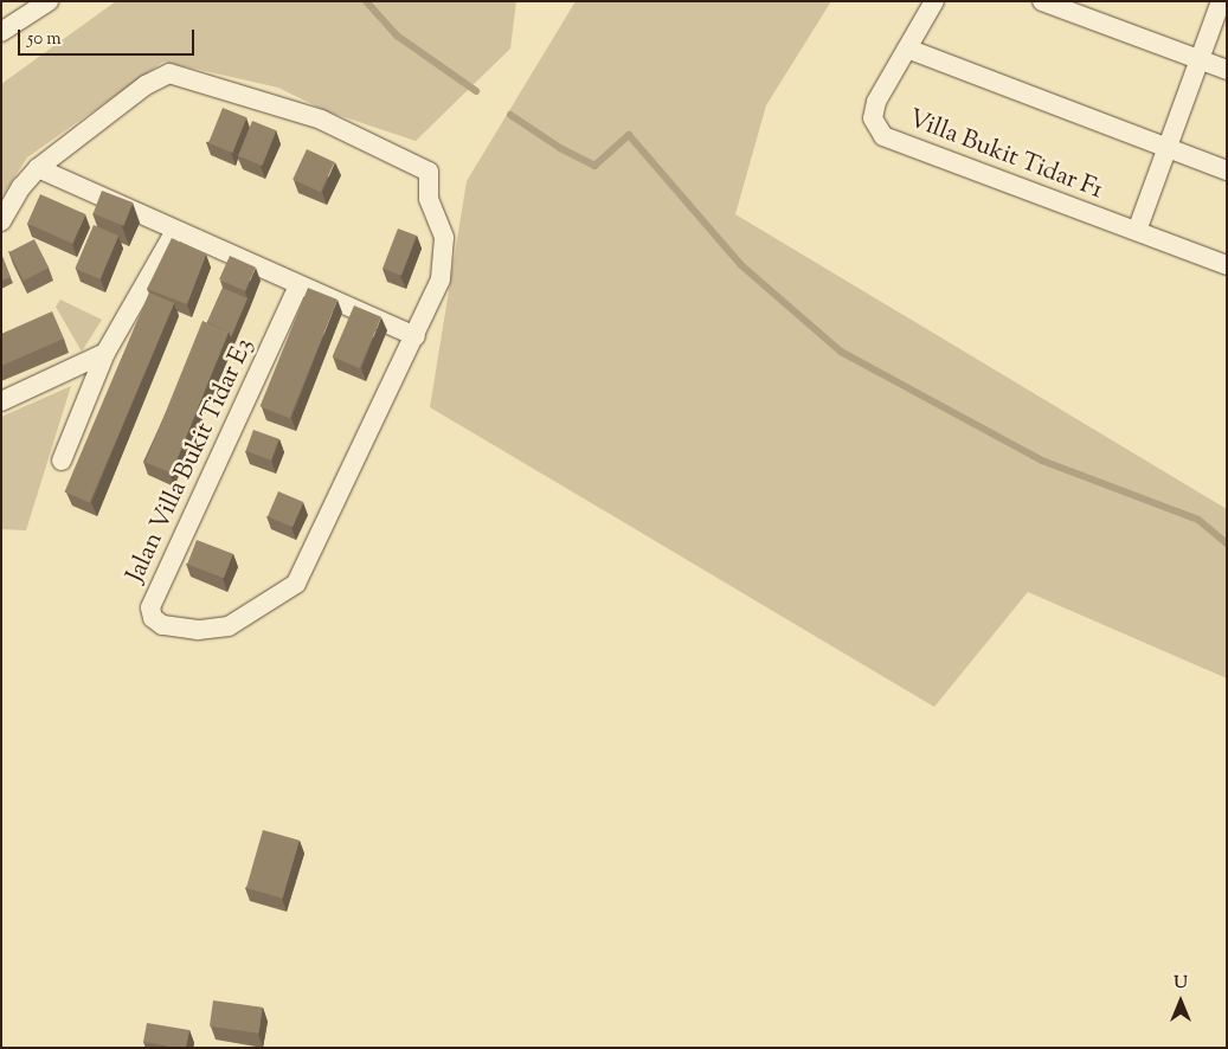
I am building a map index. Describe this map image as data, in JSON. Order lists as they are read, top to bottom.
{
  "streets": {
    "street": ["Villa Bukit Tidar F1", "Jalan Villa Bukit Tidar E3"]
  },
  "scale_bar": "50 m",
  "north": "top"
}
